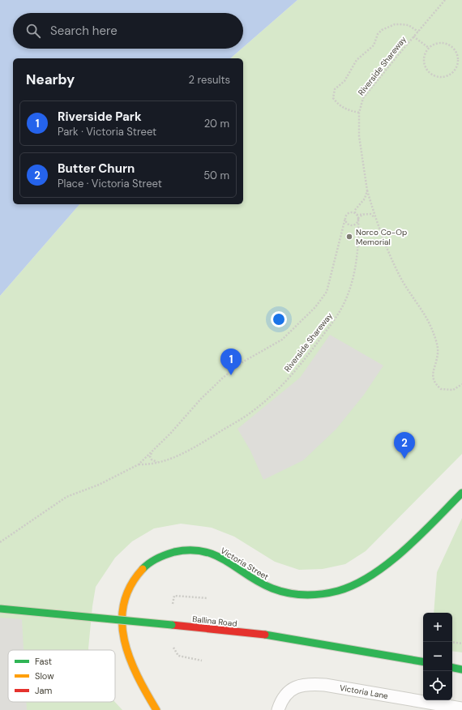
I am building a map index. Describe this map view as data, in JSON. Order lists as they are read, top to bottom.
{
  "streets": {
    "street": ["Victoria Street", "Ballina Road"],
    "lane": ["Victoria Lane"],
    "path": ["Riverside Shareway"]
  },
  "places": ["Norco Co-Op Memorial"],
  "legend": ["Fast", "Slow", "Jam"],
  "page": {
    "search": "Search here",
    "heading": ["Nearby", "2 results"],
    "list": [
      {
        "mark": "1",
        "name": "Riverside Park",
        "note": "Park · Victoria Street",
        "value": "20 m"
      },
      {
        "mark": "2",
        "name": "Butter Churn",
        "note": "Place · Victoria Street",
        "value": "50 m"
      }
    ],
    "pins": ["1", "2"],
    "map_buttons": ["+", "−"]
  }
}
